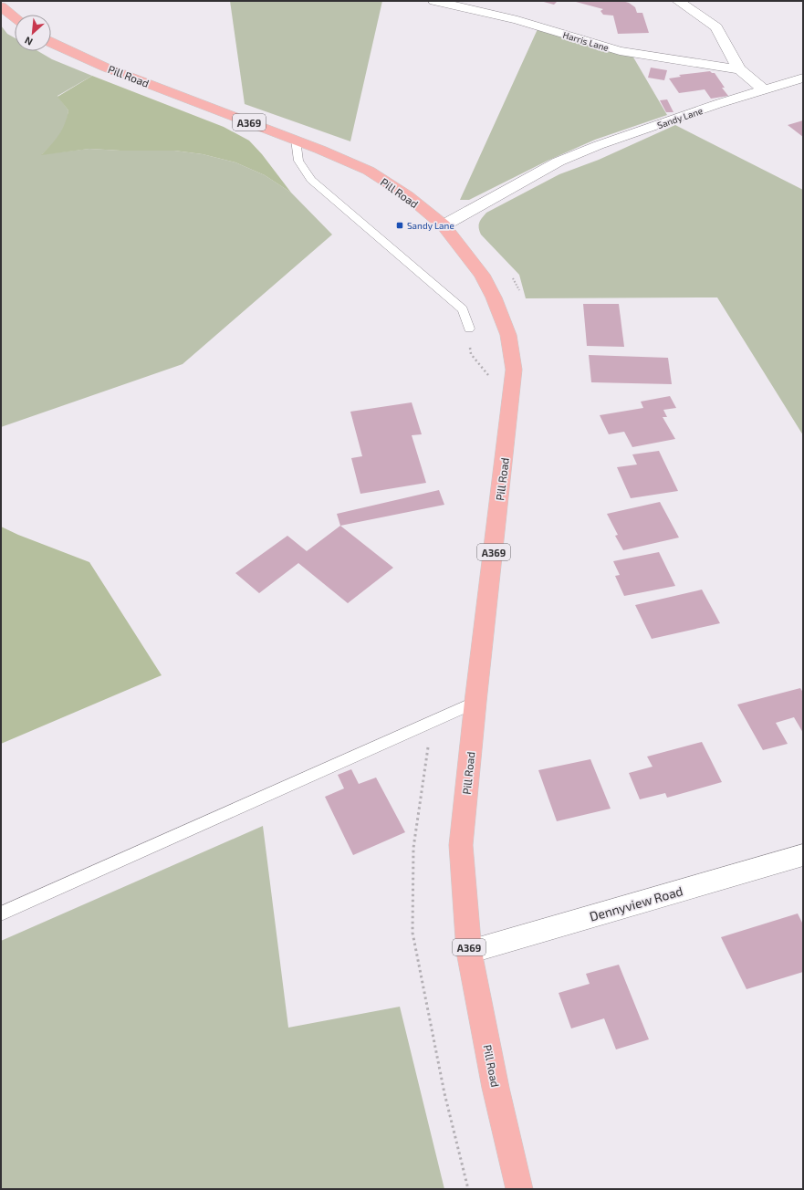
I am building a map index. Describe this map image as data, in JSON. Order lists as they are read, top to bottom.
{
  "streets": {
    "main road": ["Pill Road", "A369"],
    "street": ["Harris Lane", "Sandy Lane", "Dennyview Road"]
  },
  "crossings": [
    ["Pill Road", "Sandy Lane"],
    ["Pill Road", "Dennyview Road"]
  ],
  "places": {
    "transit": ["Sandy Lane"]
  },
  "north": "bottom left"
}
